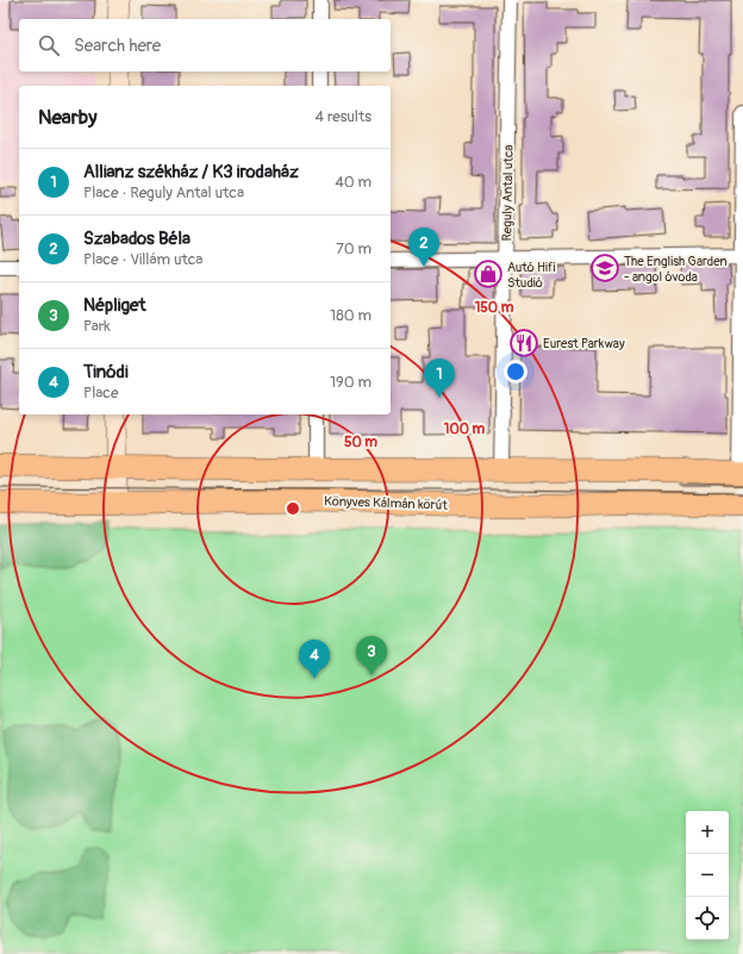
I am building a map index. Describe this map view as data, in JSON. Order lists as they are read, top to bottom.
{
  "streets": {
    "main road": ["Könyves Kálmán körút"],
    "street": ["Reguly Antal utca"]
  },
  "places": {
    "school or university": ["The English Garden - angol óvoda"],
    "shop": ["Autó Hifi Studió"],
    "restaurant": ["Eurest Parkway"]
  },
  "page": {
    "search": "Search here",
    "heading": ["Nearby", "4 results"],
    "list": [
      {
        "mark": "1",
        "name": "Allianz székház / K3 irodaház",
        "note": "Place · Reguly Antal utca",
        "value": "40 m"
      },
      {
        "mark": "2",
        "name": "Szabados Béla",
        "note": "Place · Villám utca",
        "value": "70 m"
      },
      {
        "mark": "3",
        "name": "Népliget",
        "note": "Park",
        "value": "180 m"
      },
      {
        "mark": "4",
        "name": "Tinódi",
        "note": "Place",
        "value": "190 m"
      }
    ],
    "pins": [
      "2",
      "1",
      "3",
      "4"
    ],
    "map_buttons": ["+", "−"]
  },
  "rings": ["150 m", "100 m", "50 m"]
}
